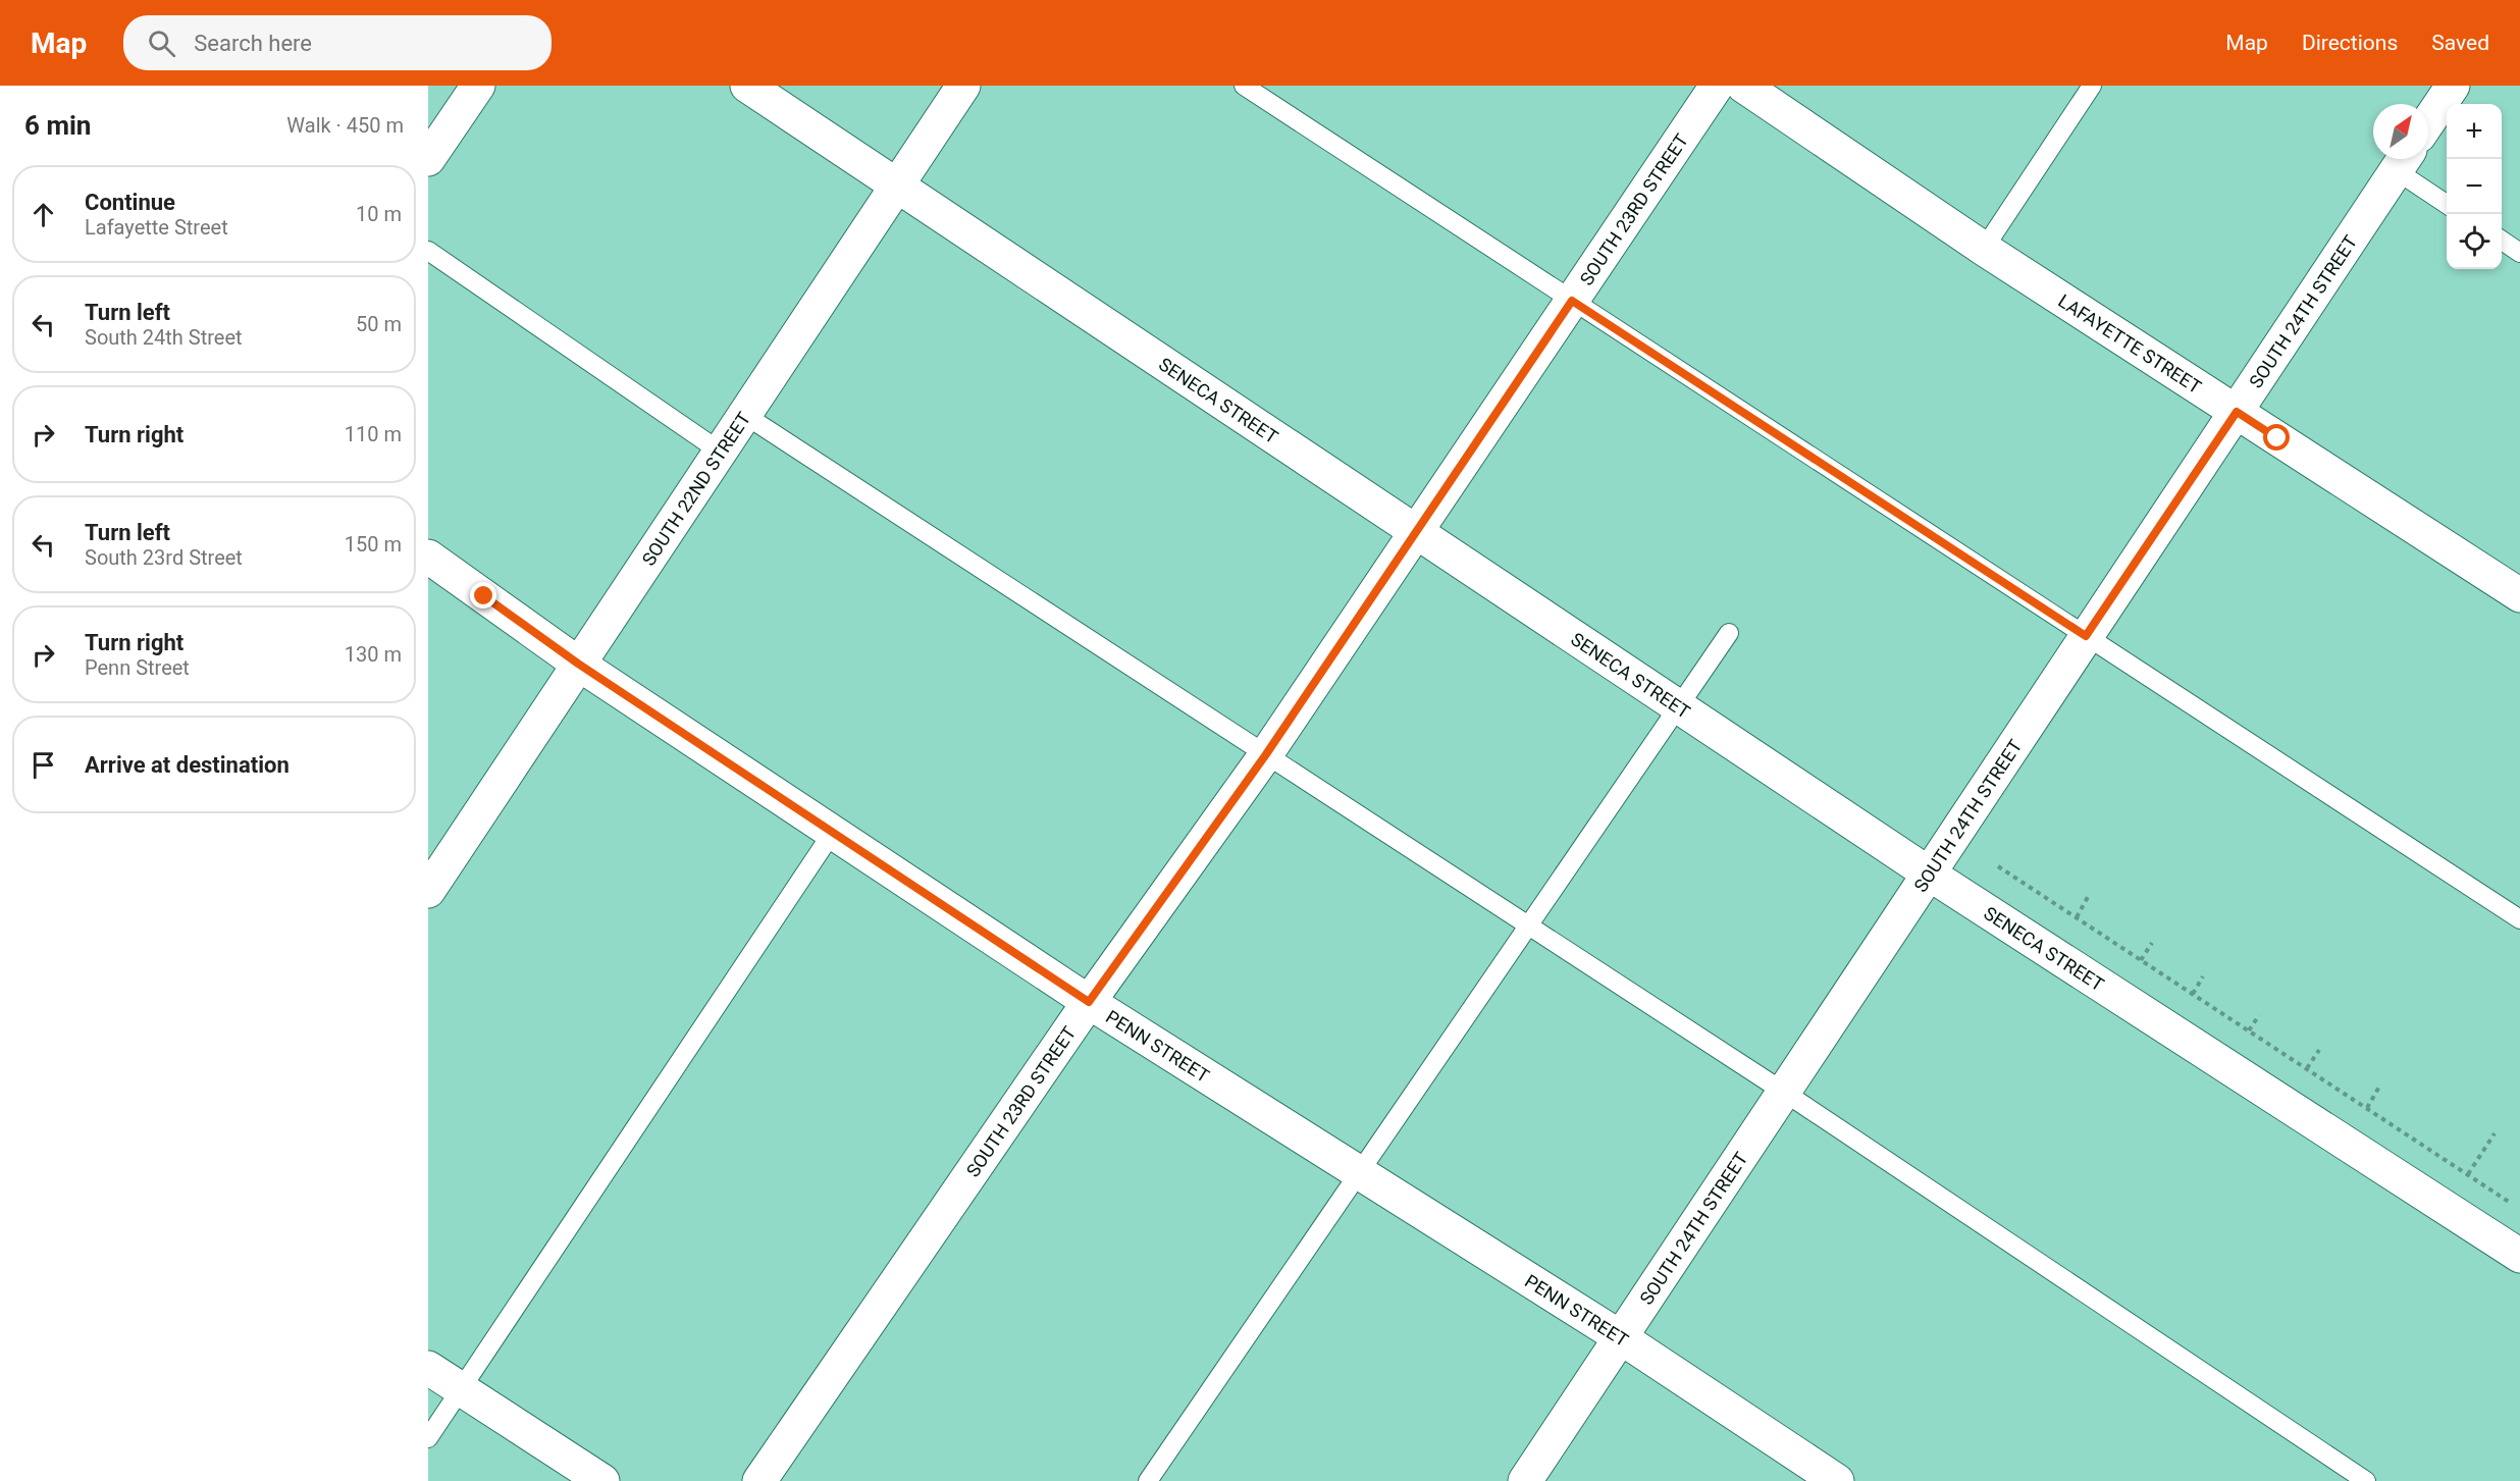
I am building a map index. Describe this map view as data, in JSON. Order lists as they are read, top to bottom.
{
  "streets": {
    "street": [
      "SOUTH 23RD STREET",
      "SOUTH 24TH STREET",
      "LAFAYETTE STREET",
      "SENECA STREET",
      "SOUTH 22ND STREET",
      "PENN STREET"
    ]
  },
  "crossings": [
    ["SOUTH 23RD STREET", "SENECA STREET"],
    ["SOUTH 23RD STREET", "PENN STREET"],
    ["SOUTH 24TH STREET", "LAFAYETTE STREET"],
    ["SOUTH 24TH STREET", "SENECA STREET"],
    ["SOUTH 24TH STREET", "PENN STREET"],
    ["SENECA STREET", "SOUTH 22ND STREET"],
    ["SOUTH 22ND STREET", "PENN STREET"]
  ],
  "north": "top right",
  "page": {
    "header": "Map",
    "search": "Search here",
    "nav": ["Map", "Directions", "Saved"],
    "heading": ["6 min", "Walk · 450 m"],
    "map_buttons": ["+", "−"],
    "list": [
      ["Continue", "Lafayette Street", "10 m"],
      ["Turn left", "South 24th Street", "50 m"],
      ["Turn right", "110 m"],
      ["Turn left", "South 23rd Street", "150 m"],
      ["Turn right", "Penn Street", "130 m"],
      "Arrive at destination"
    ]
  }
}
